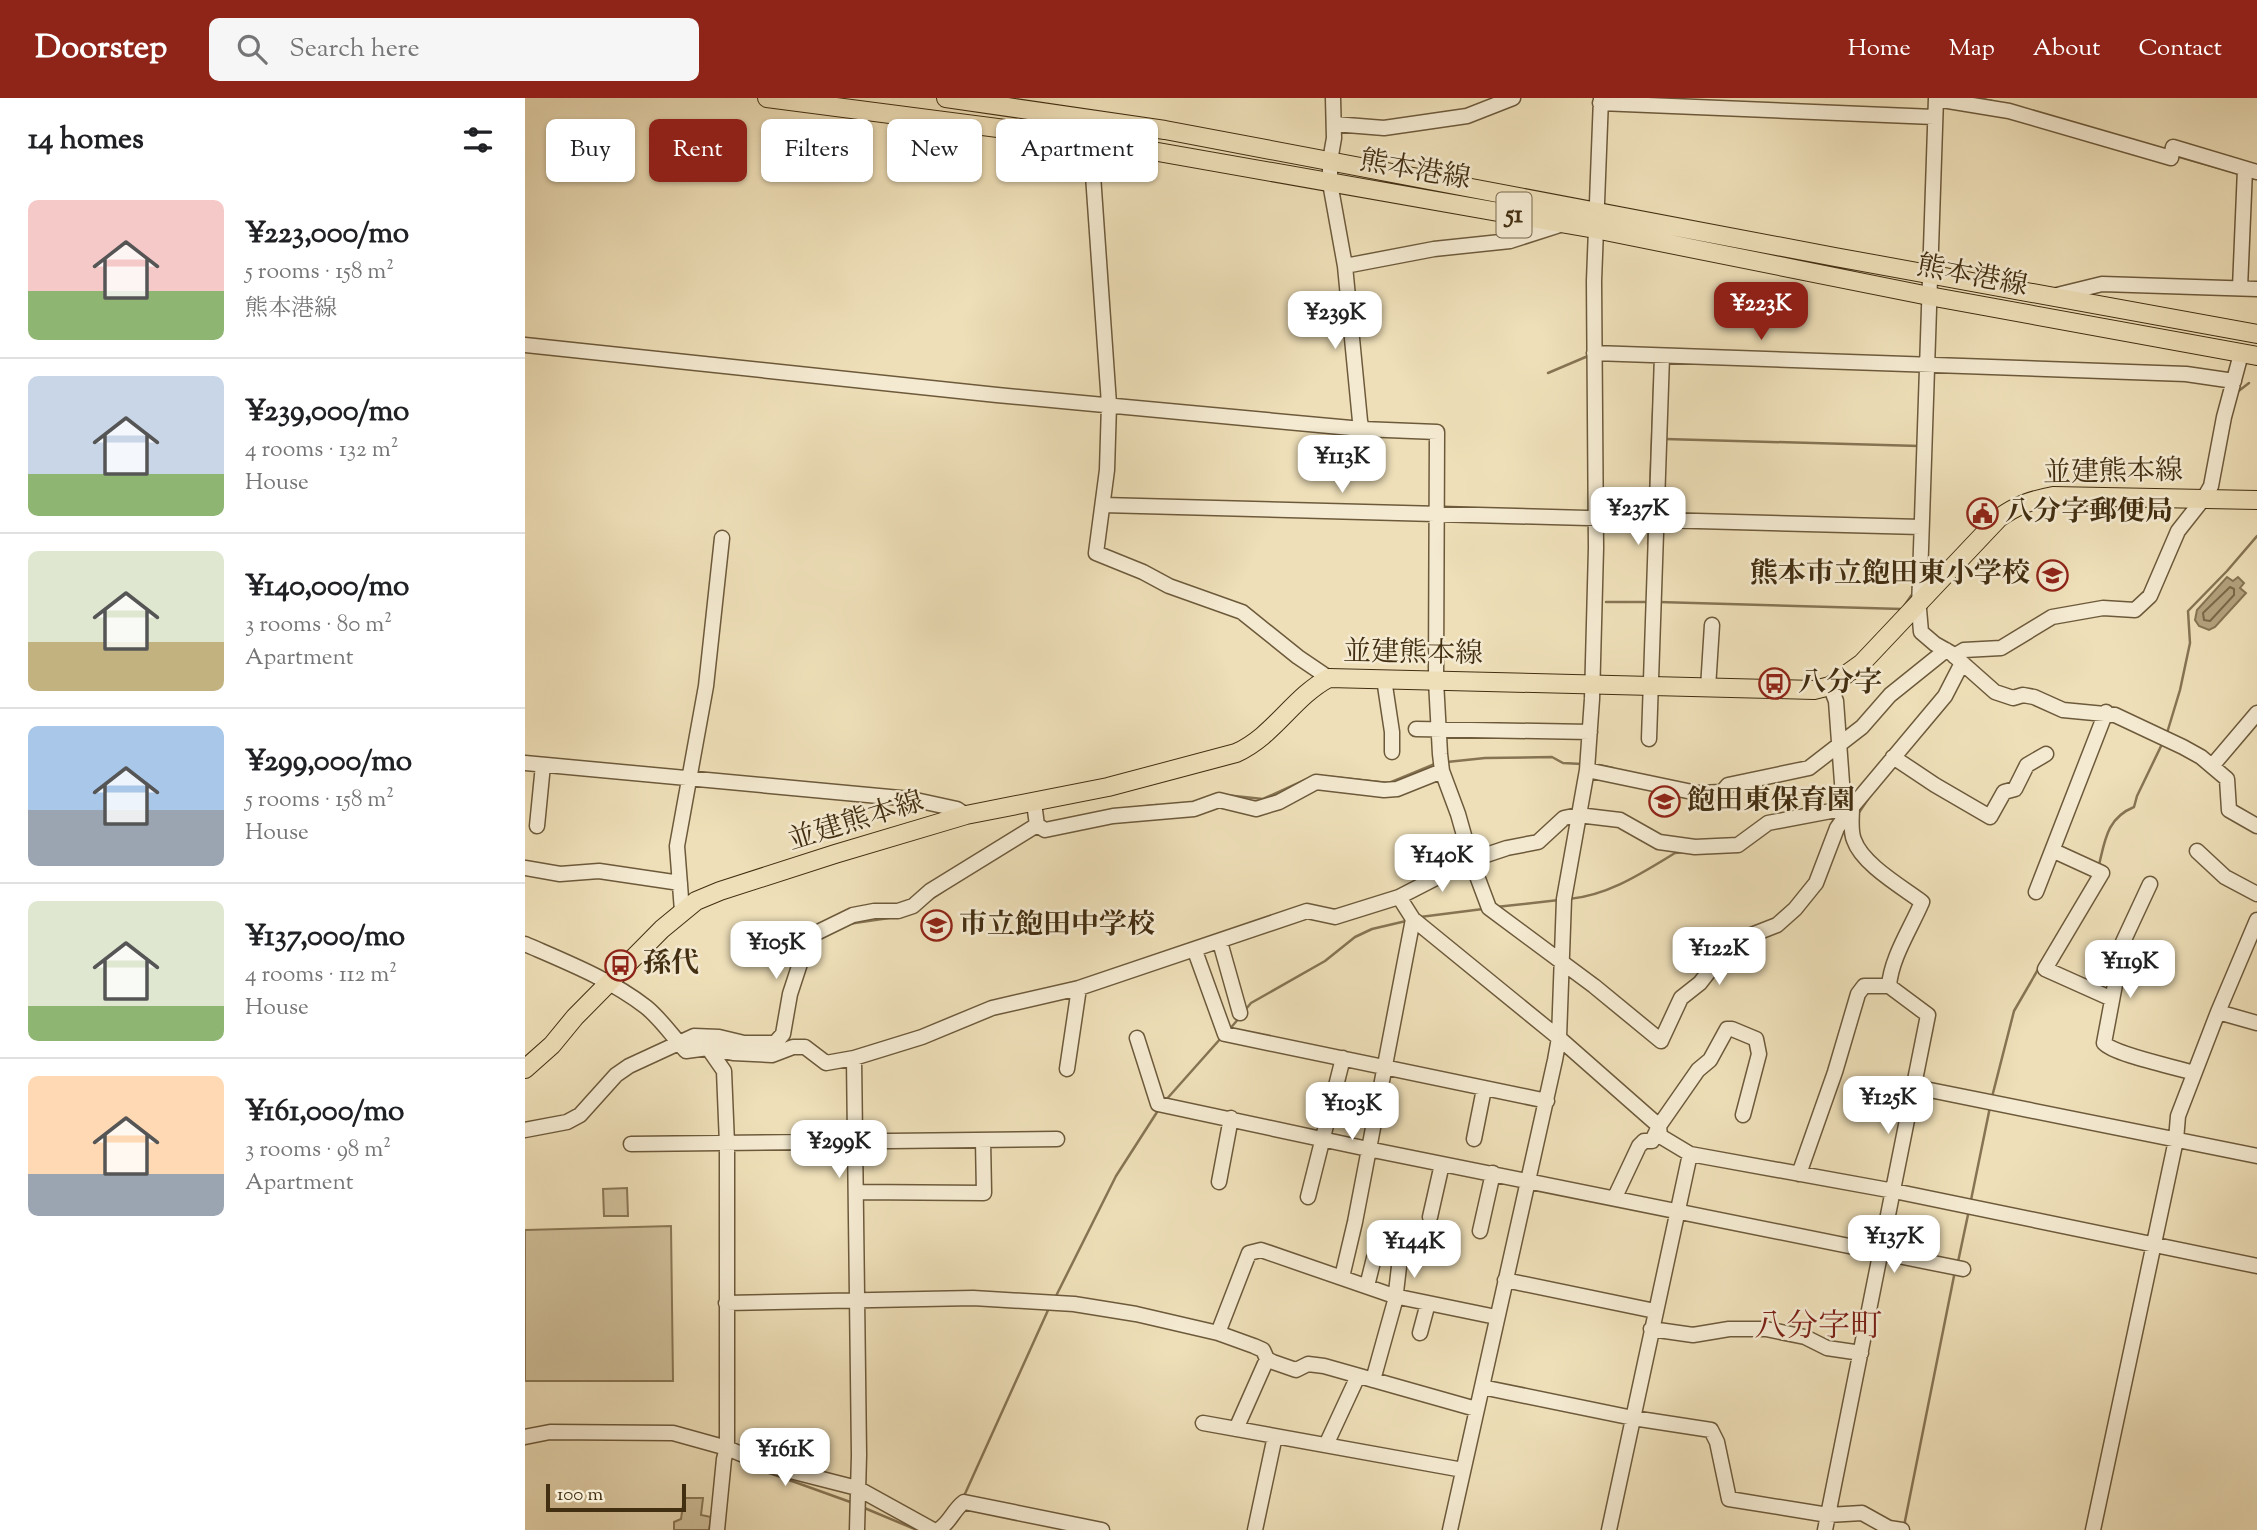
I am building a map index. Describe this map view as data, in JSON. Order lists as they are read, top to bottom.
{
  "streets": {
    "main road": ["熊本港線", "51", "並建熊本線"]
  },
  "districts": ["八分字町"],
  "places": {
    "public building": ["八分字郵便局"],
    "school or university": ["熊本市立飽田東小学校", "飽田東保育園", "市立飽田中学校"],
    "bus stop": ["八分字", "孫代"]
  },
  "scale_bar": "100 m",
  "page": {
    "header": "Doorstep",
    "search": "Search here",
    "nav": [
      "Home",
      "Map",
      "About",
      "Contact"
    ],
    "heading": "14 homes",
    "chip": [
      "Buy",
      "Rent",
      "Filters",
      "New",
      "Apartment"
    ],
    "list": [
      {
        "name": "¥223,000/mo",
        "note": "5 rooms · 158 m² · 熊本港線"
      },
      {
        "name": "¥239,000/mo",
        "note": "4 rooms · 132 m² · House"
      },
      {
        "name": "¥140,000/mo",
        "note": "3 rooms · 80 m² · Apartment"
      },
      {
        "name": "¥299,000/mo",
        "note": "5 rooms · 158 m² · House"
      },
      {
        "name": "¥137,000/mo",
        "note": "4 rooms · 112 m² · House"
      },
      {
        "name": "¥161,000/mo",
        "note": "3 rooms · 98 m² · Apartment"
      }
    ],
    "price": [
      "¥223K",
      "¥239K",
      "¥113K",
      "¥237K",
      "¥140K",
      "¥105K",
      "¥122K",
      "¥119K",
      "¥125K",
      "¥103K",
      "¥299K",
      "¥137K",
      "¥144K",
      "¥161K"
    ],
    "scale": "100 m"
  }
}
